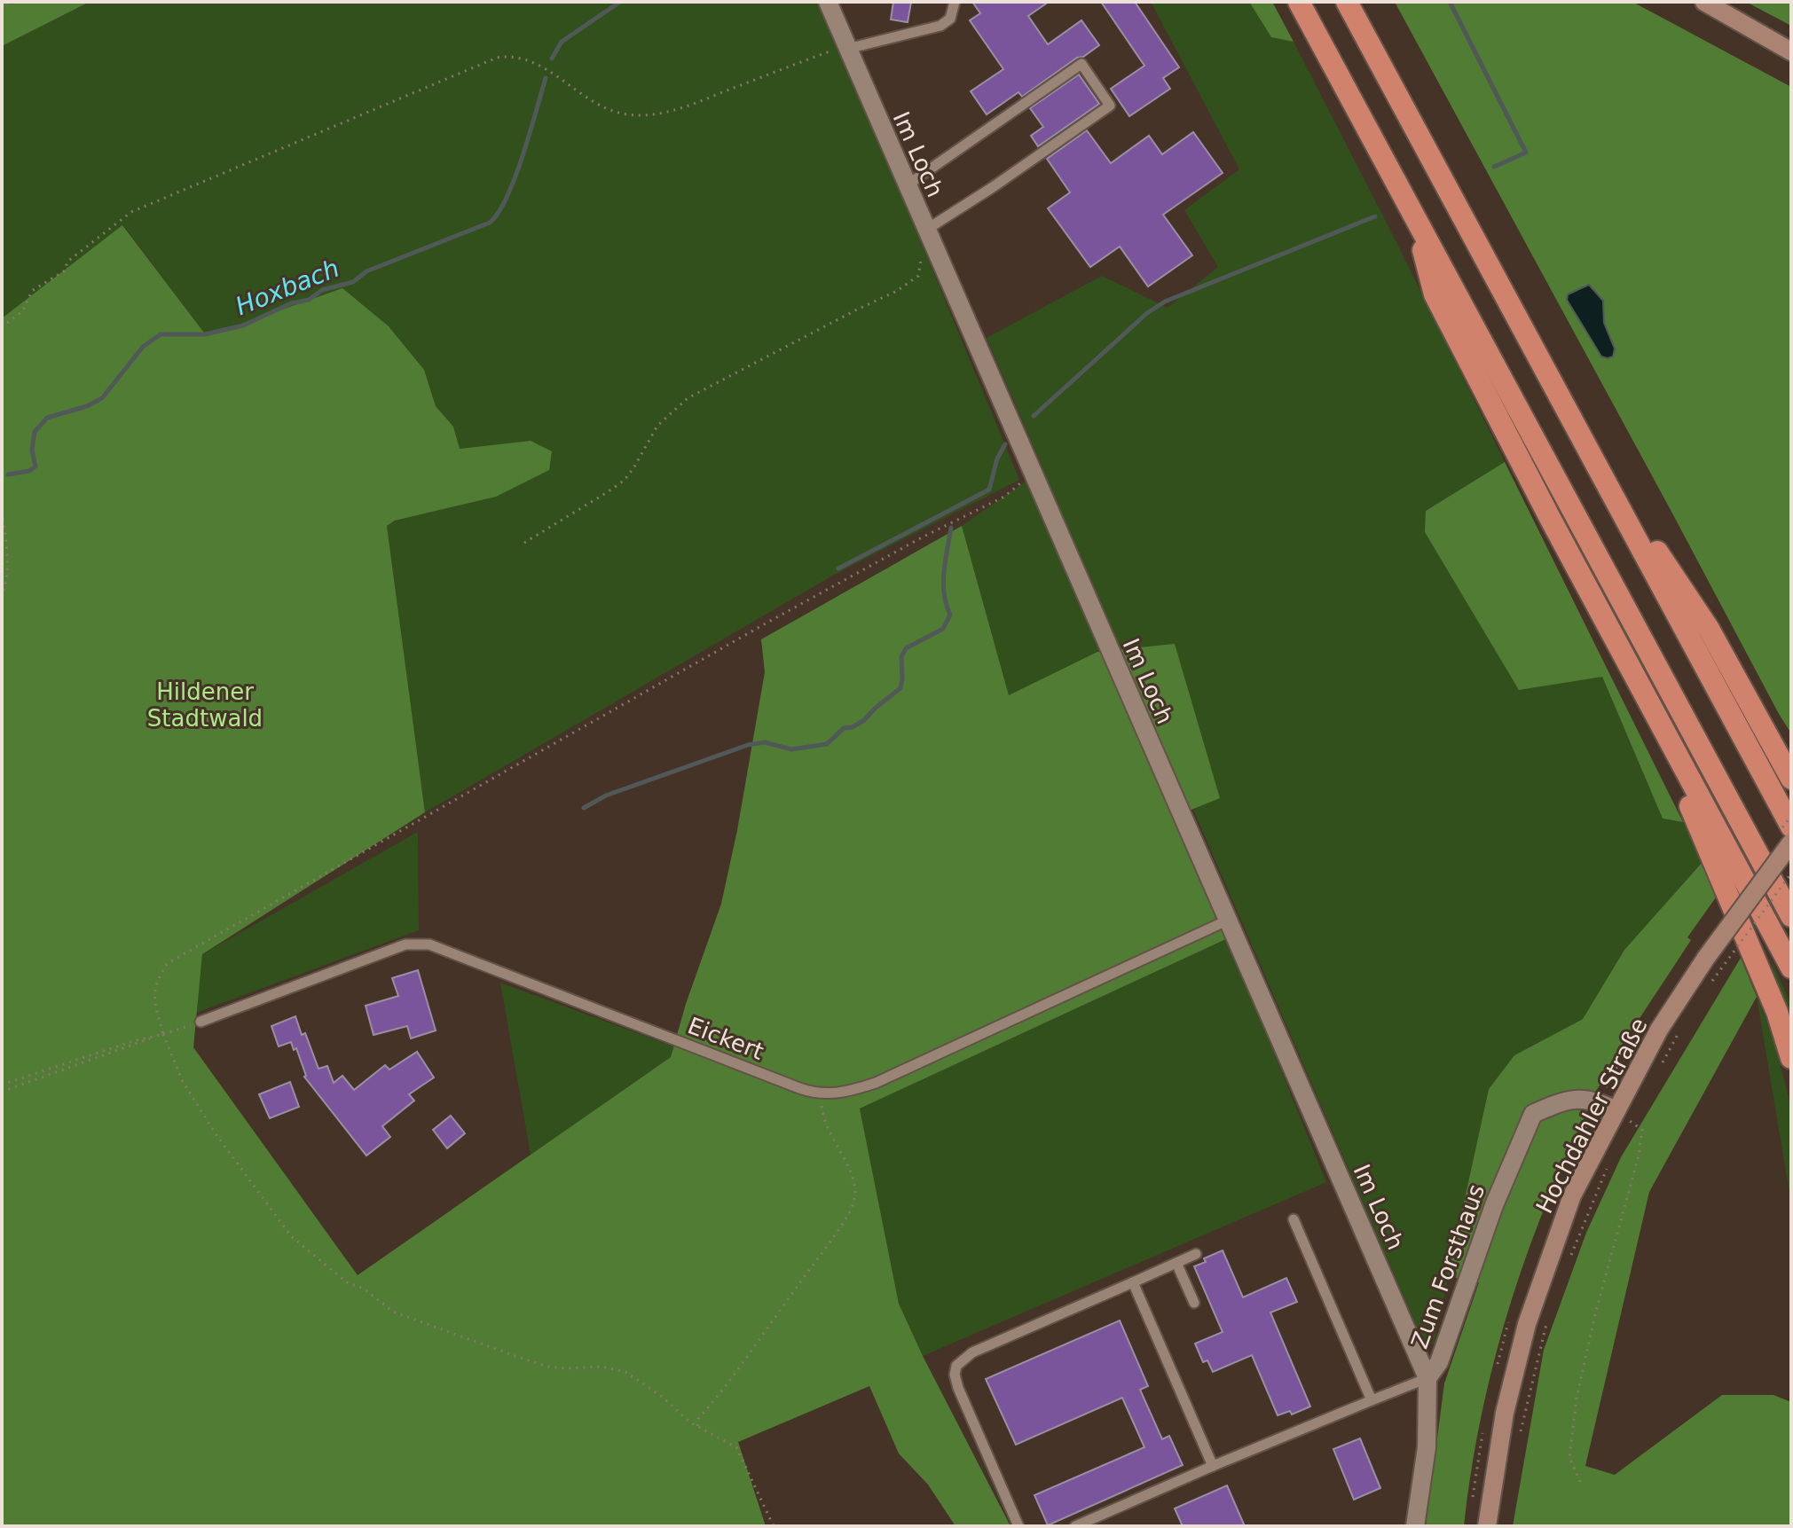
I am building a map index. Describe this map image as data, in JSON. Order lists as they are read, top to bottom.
{
  "streets": {
    "main road": ["Hochdahler Straße"],
    "street": ["Im Loch", "Zum Forsthaus"],
    "lane": ["Eickert"]
  },
  "crossings": [
    ["Im Loch", "Eickert"],
    ["Im Loch", "Zum Forsthaus"],
    ["Hochdahler Straße", "Zum Forsthaus"]
  ],
  "water": ["Hoxbach"],
  "parks": ["Hildener Stadtwald"]
}
